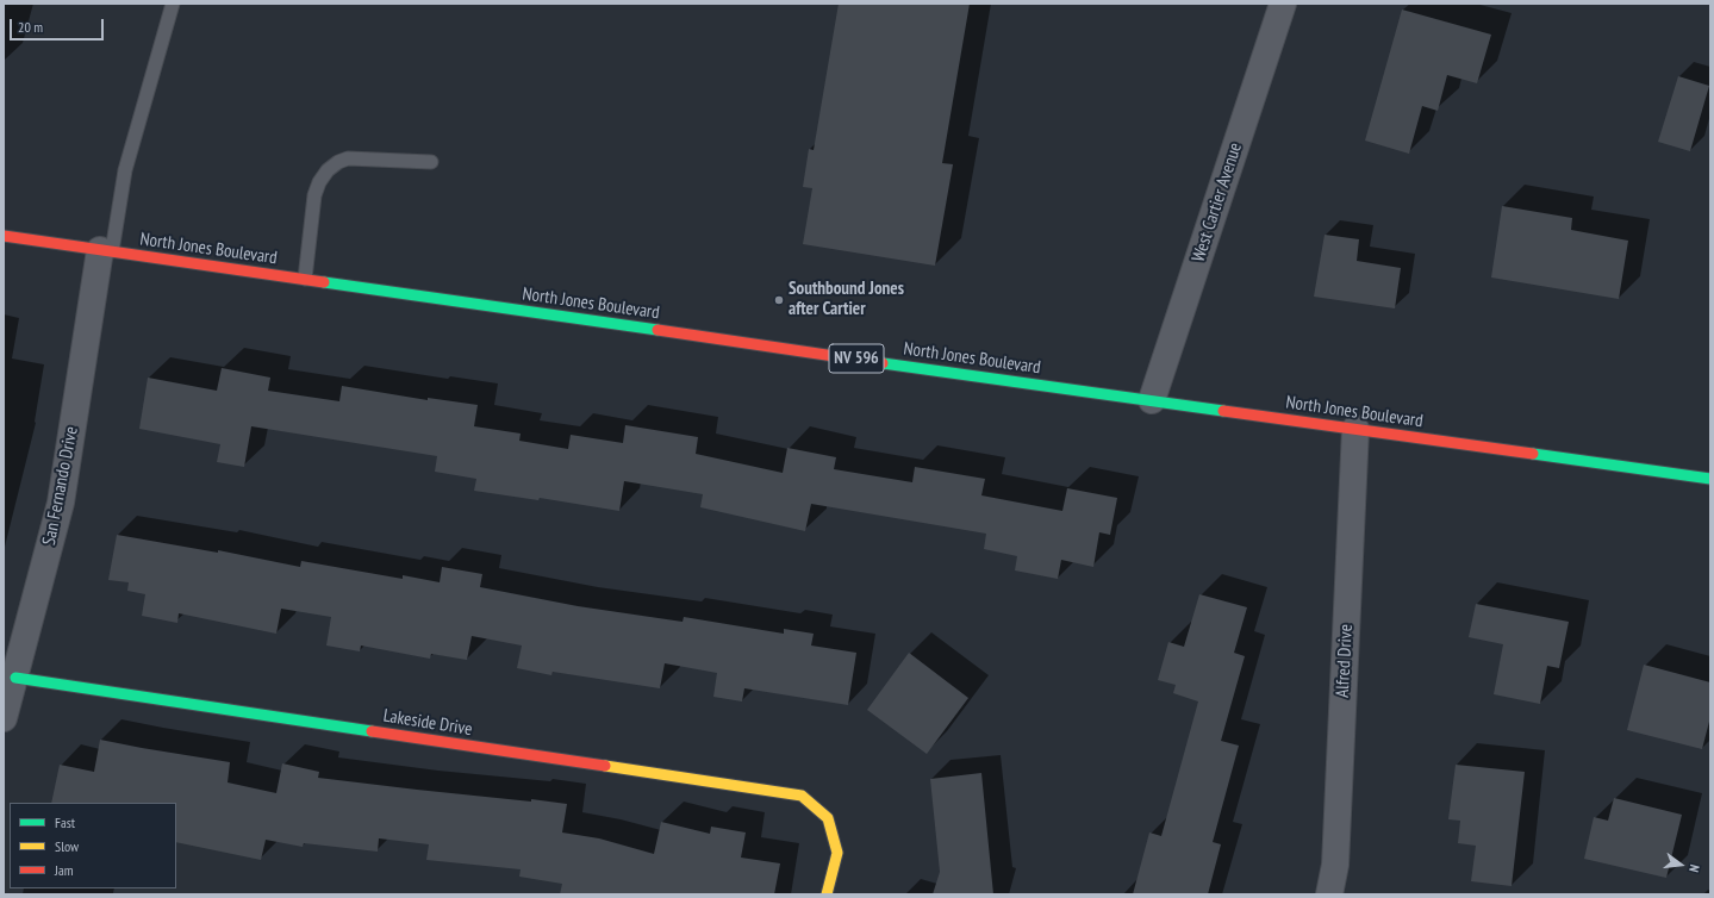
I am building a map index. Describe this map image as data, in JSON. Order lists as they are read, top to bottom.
{
  "streets": {
    "main road": ["North Jones Boulevard", "NV 596", "Lakeside Drive"],
    "street": ["West Cartier Avenue", "San Fernando Drive", "Alfred Drive"]
  },
  "crossings": [
    ["West Cartier Avenue", "North Jones Boulevard"],
    ["North Jones Boulevard", "San Fernando Drive"],
    ["North Jones Boulevard", "Alfred Drive"],
    ["San Fernando Drive", "Lakeside Drive"]
  ],
  "places": ["Southbound Jones after Cartier"],
  "legend": ["Fast", "Slow", "Jam"],
  "scale_bar": "20 m",
  "north": "right"
}
